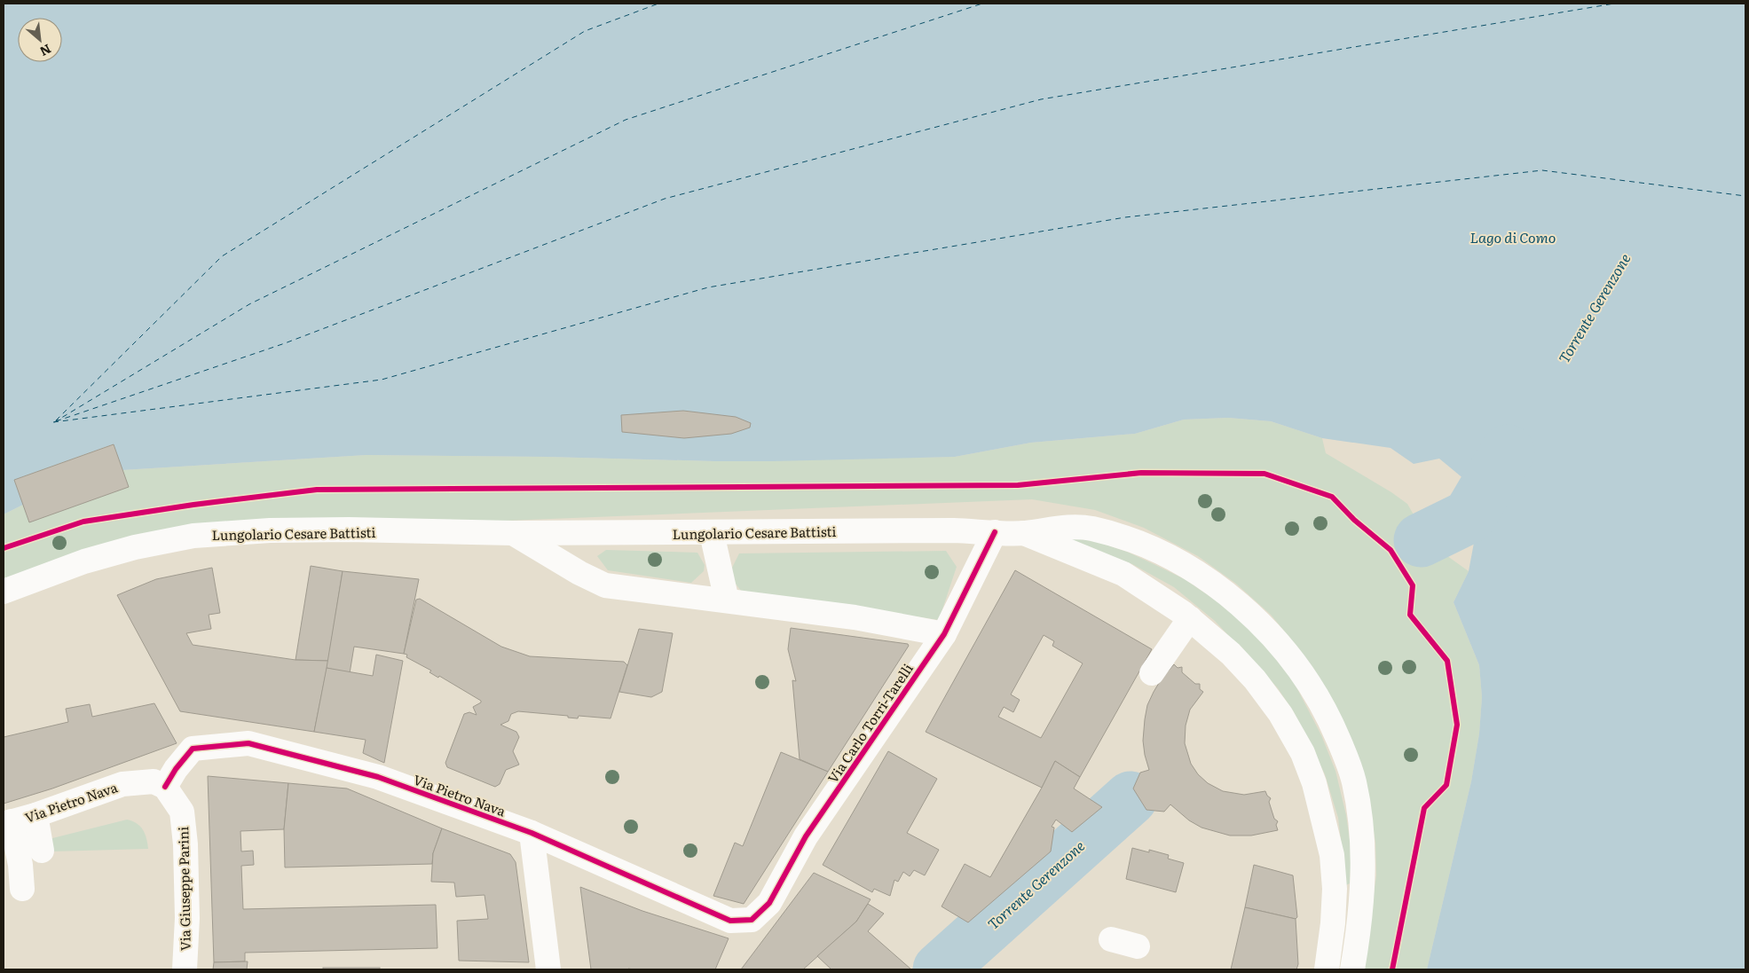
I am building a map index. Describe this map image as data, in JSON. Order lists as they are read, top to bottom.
{
  "streets": {
    "main road": [
      "Lungolario Cesare Battisti",
      "Via Carlo Torri-Tarelli",
      "Via Pietro Nava",
      "Via Giuseppe Parini"
    ]
  },
  "crossings": [
    ["Lungolario Cesare Battisti", "Via Carlo Torri-Tarelli"],
    ["Via Carlo Torri-Tarelli", "Via Pietro Nava"],
    ["Via Pietro Nava", "Via Giuseppe Parini"]
  ],
  "water": ["Lago di Como", "Torrente Gerenzone"],
  "north": "bottom right"
}
